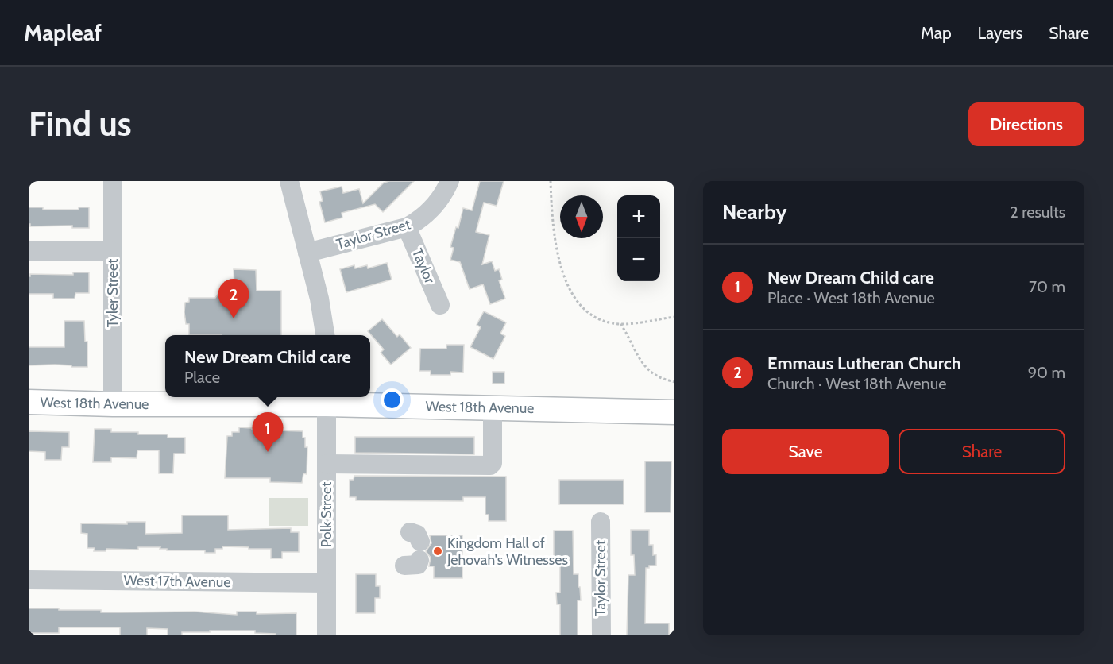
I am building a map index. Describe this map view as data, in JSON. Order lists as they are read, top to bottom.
{
  "streets": {
    "main road": ["West 18th Avenue"],
    "street": [
      "Taylor Street",
      "Taylor",
      "Tyler Street",
      "Polk Street",
      "West 17th Avenue"
    ]
  },
  "crossings": [
    ["Taylor Street", "Taylor"],
    ["Tyler Street", "West 18th Avenue"],
    ["West 18th Avenue", "Polk Street"],
    ["Polk Street", "West 17th Avenue"]
  ],
  "places": ["Kingdom Hall of Jehovah's Witnesses"],
  "north": "bottom",
  "page": {
    "header": "Mapleaf",
    "nav": ["Map", "Layers", "Share"],
    "buttons": [
      "Directions",
      ["Save", "Share"]
    ],
    "title": "Find us",
    "heading": ["Nearby", "2 results"],
    "map_buttons": ["+", "−"],
    "list": [
      {
        "mark": "1",
        "name": "New Dream Child care",
        "note": "Place · West 18th Avenue",
        "value": "70 m"
      },
      {
        "mark": "2",
        "name": "Emmaus Lutheran Church",
        "note": "Church · West 18th Avenue",
        "value": "90 m"
      }
    ],
    "pins": ["2", "1"],
    "popup": ["New Dream Child care", "Place"]
  }
}
